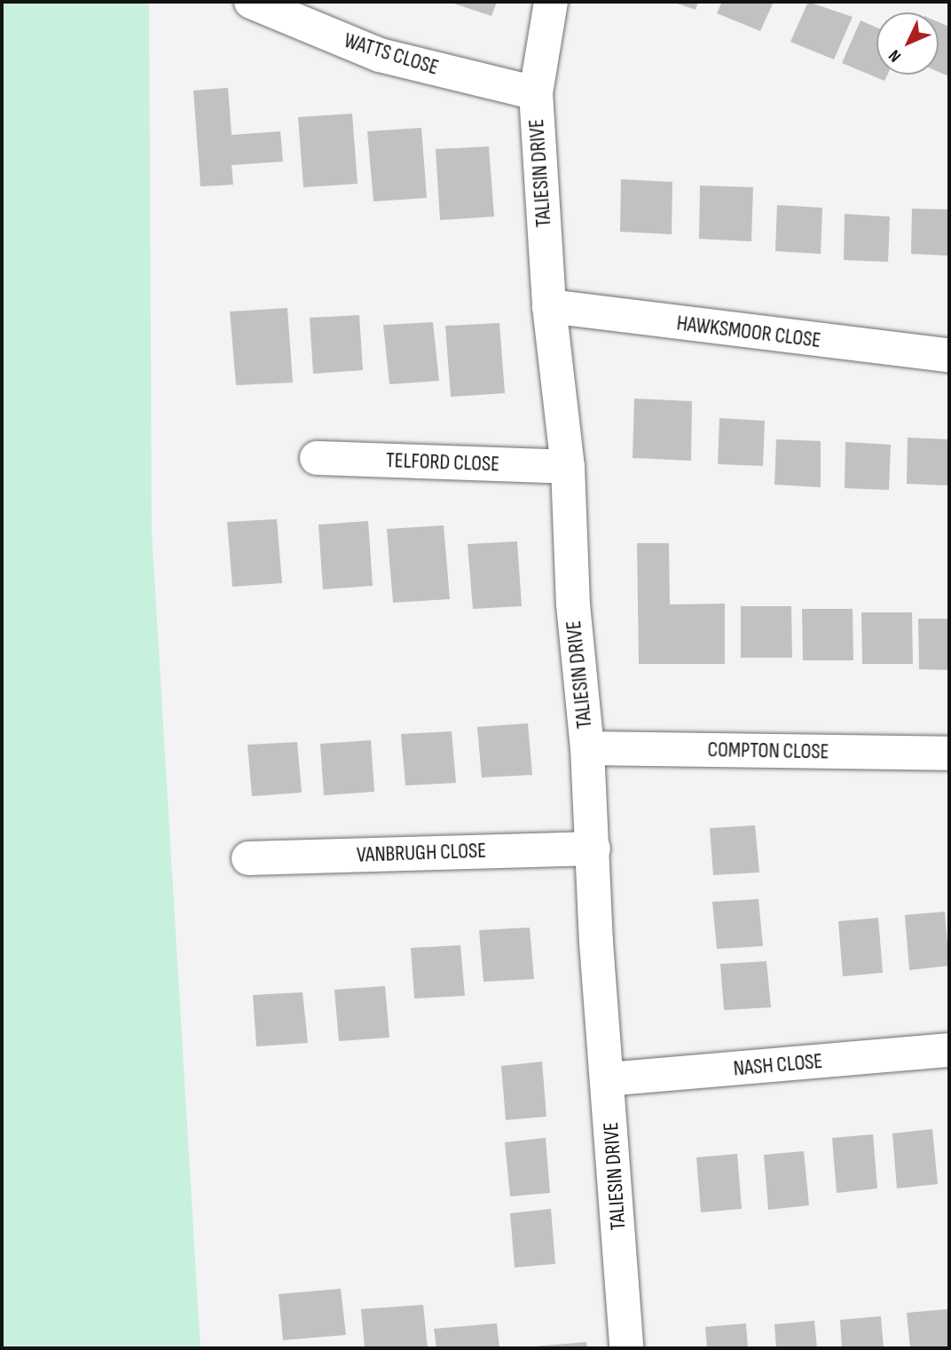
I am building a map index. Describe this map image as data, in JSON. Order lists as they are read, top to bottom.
{
  "streets": {
    "street": [
      "WATTS CLOSE",
      "TALIESIN DRIVE",
      "HAWKSMOOR CLOSE",
      "TELFORD CLOSE",
      "COMPTON CLOSE",
      "VANBRUGH CLOSE",
      "NASH CLOSE"
    ]
  },
  "crossings": [
    ["WATTS CLOSE", "TALIESIN DRIVE"],
    ["TALIESIN DRIVE", "HAWKSMOOR CLOSE"],
    ["TALIESIN DRIVE", "TELFORD CLOSE"],
    ["TALIESIN DRIVE", "COMPTON CLOSE"],
    ["TALIESIN DRIVE", "VANBRUGH CLOSE"],
    ["TALIESIN DRIVE", "NASH CLOSE"]
  ],
  "north": "bottom left"
}
